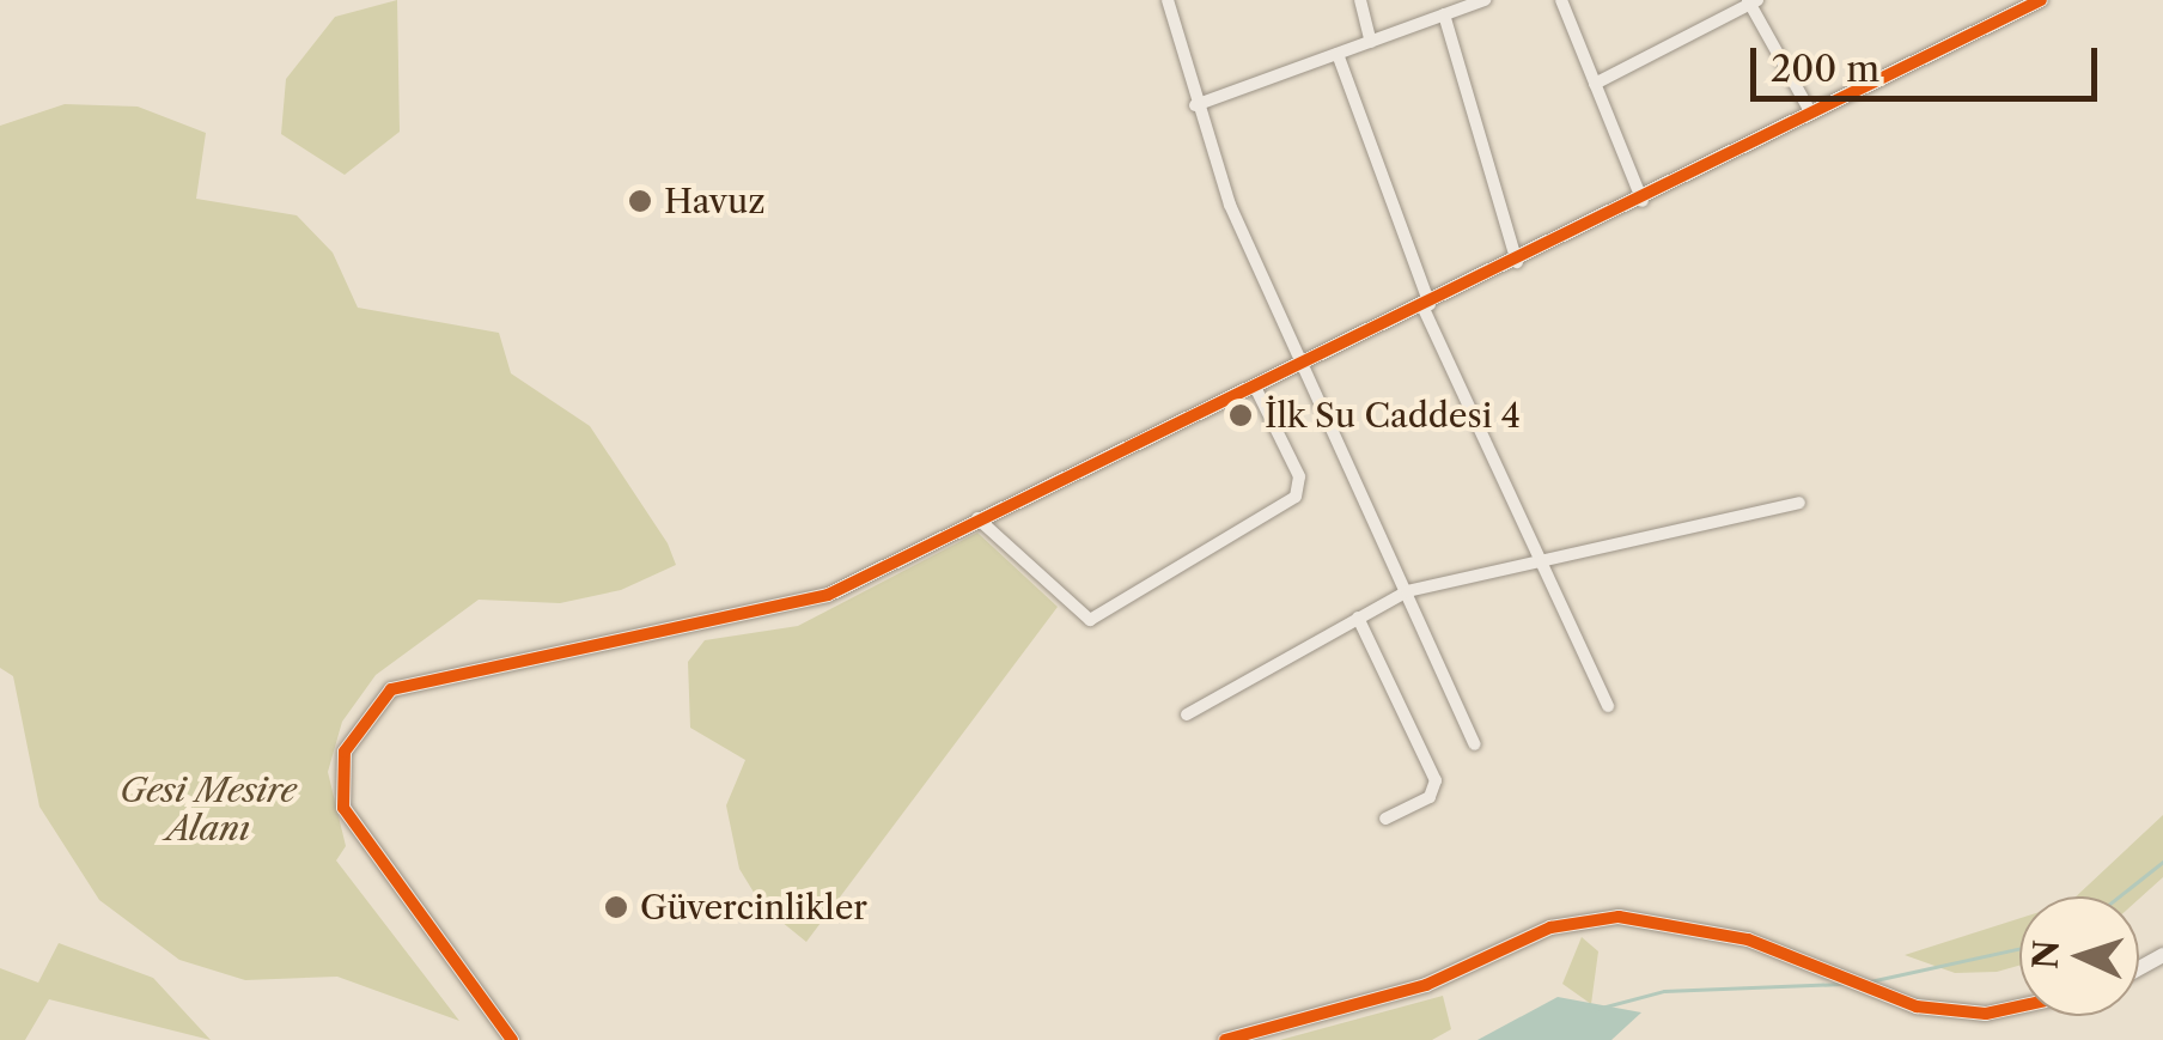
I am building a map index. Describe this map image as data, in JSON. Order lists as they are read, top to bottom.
{
  "parks": ["Gesi Mesire Alanı"],
  "places": ["Havuz", "İlk Su Caddesi 4", "Güvercinlikler"],
  "scale_bar": "200 m",
  "north": "left"
}
